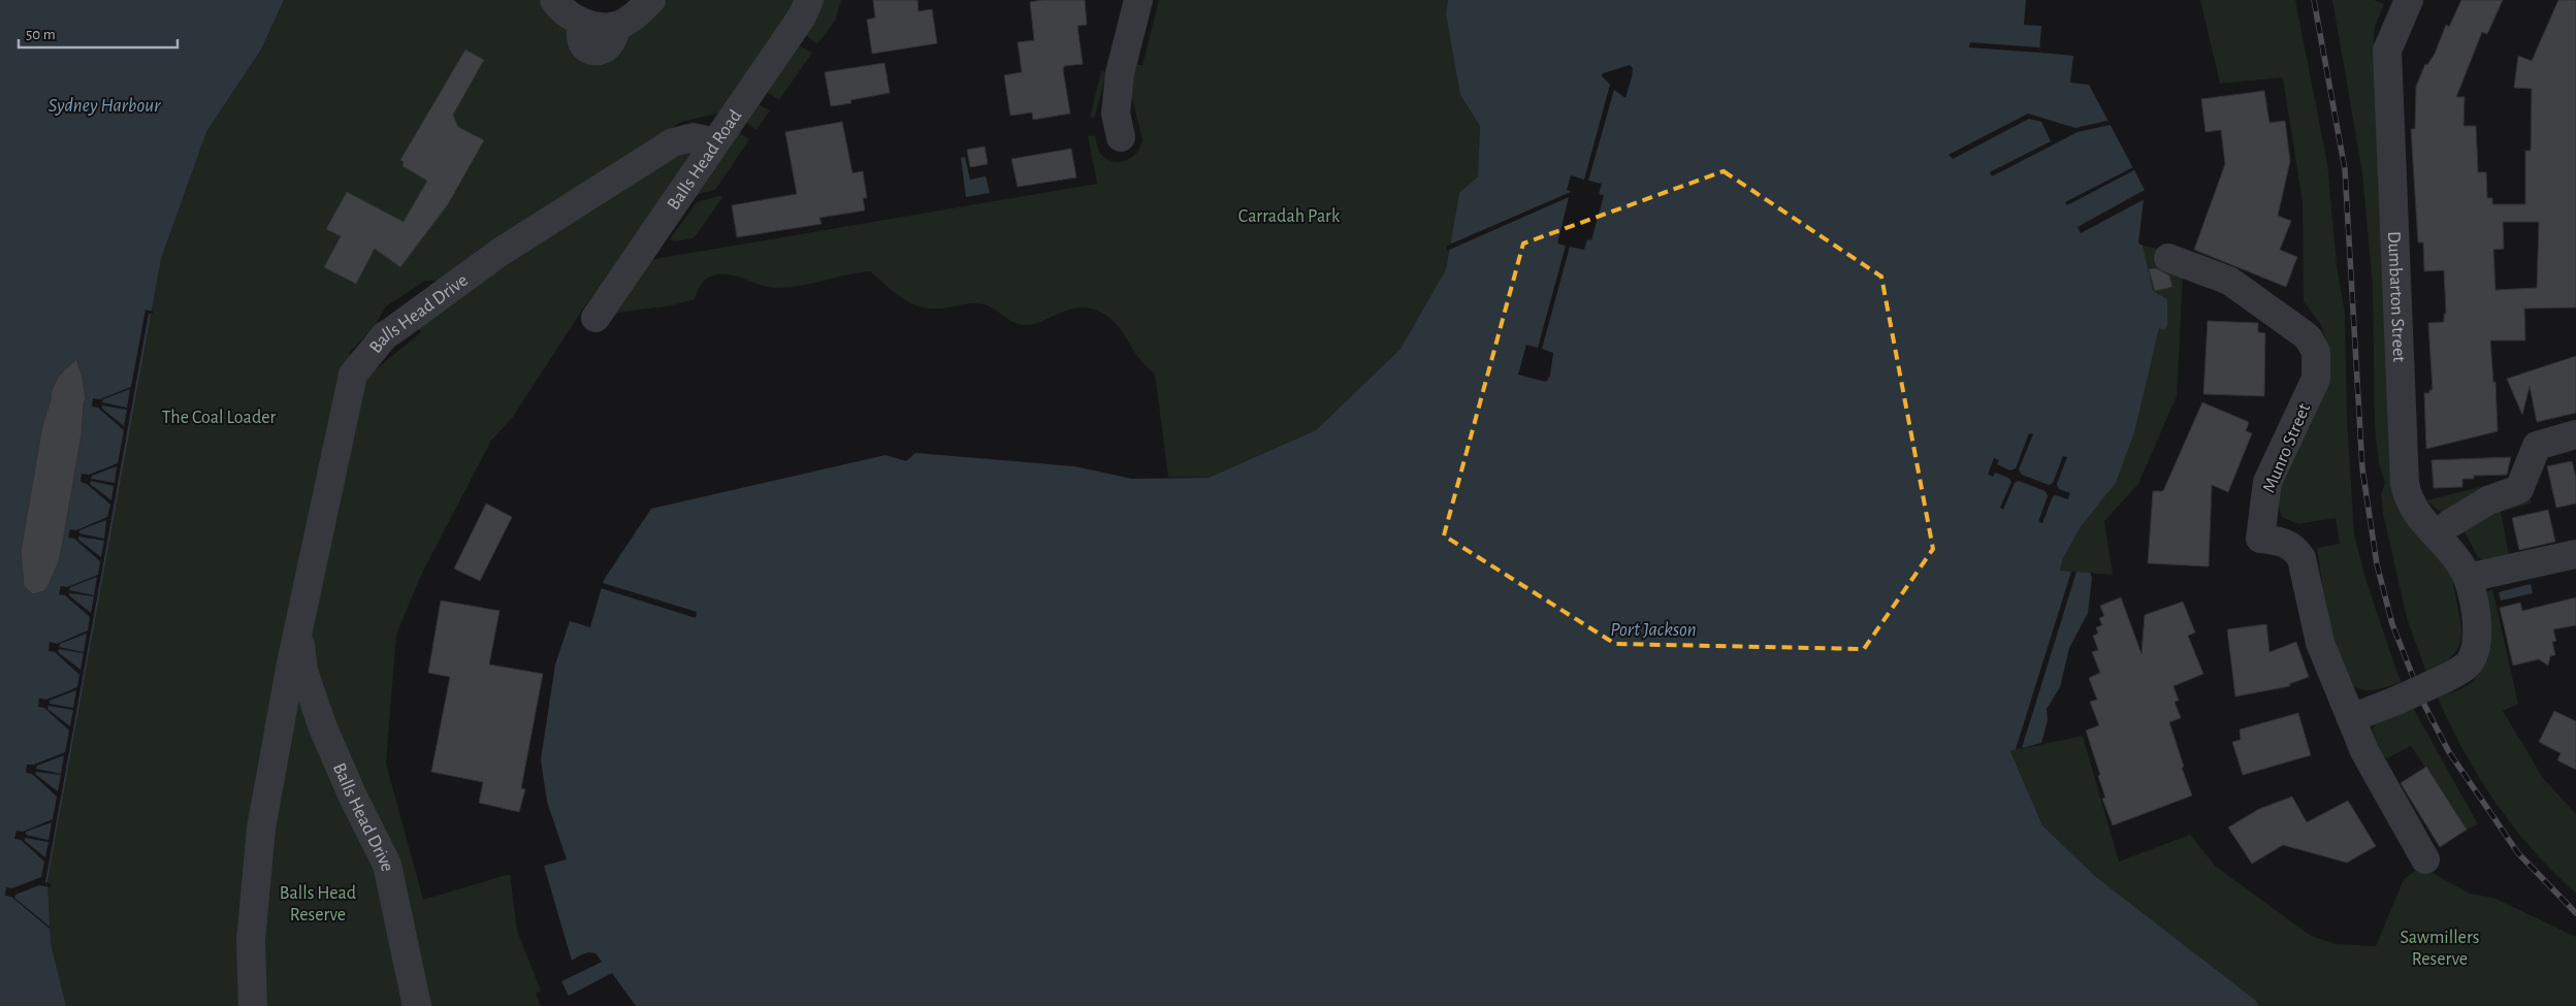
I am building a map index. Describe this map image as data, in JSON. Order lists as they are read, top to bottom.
{
  "streets": {
    "street": [
      "Balls Head Road",
      "Dumbarton Street",
      "Balls Head Drive",
      "Munro Street"
    ]
  },
  "crossings": [
    ["Balls Head Road", "Balls Head Drive"]
  ],
  "water": ["Sydney Harbour", "Port Jackson"],
  "parks": [
    "Carradah Park",
    "The Coal Loader",
    "Balls Head Reserve",
    "Sawmillers Reserve"
  ],
  "scale_bar": "50 m"
}
